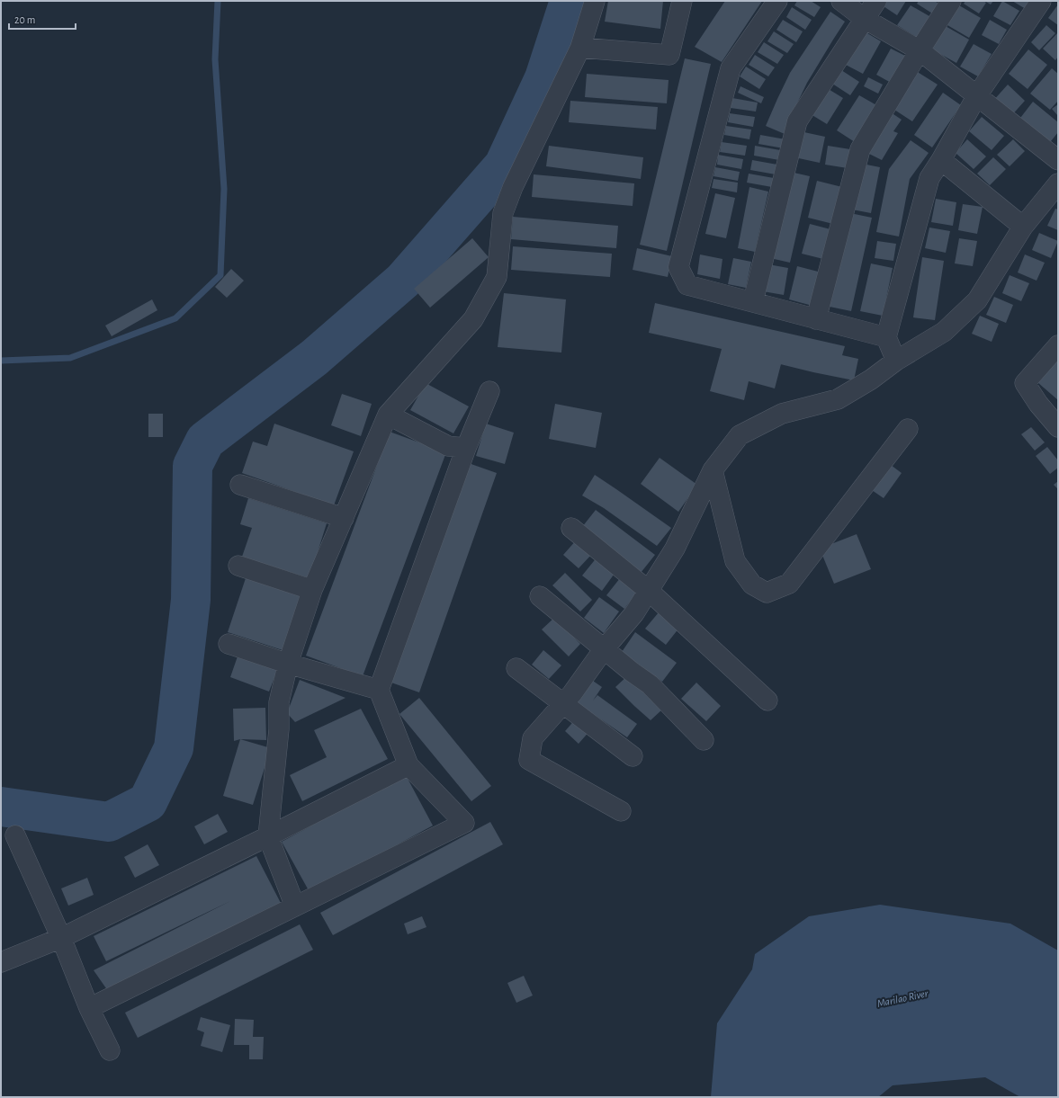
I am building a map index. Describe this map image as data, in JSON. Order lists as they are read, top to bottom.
{
  "water": ["Marilao River"],
  "scale_bar": "20 m"
}
